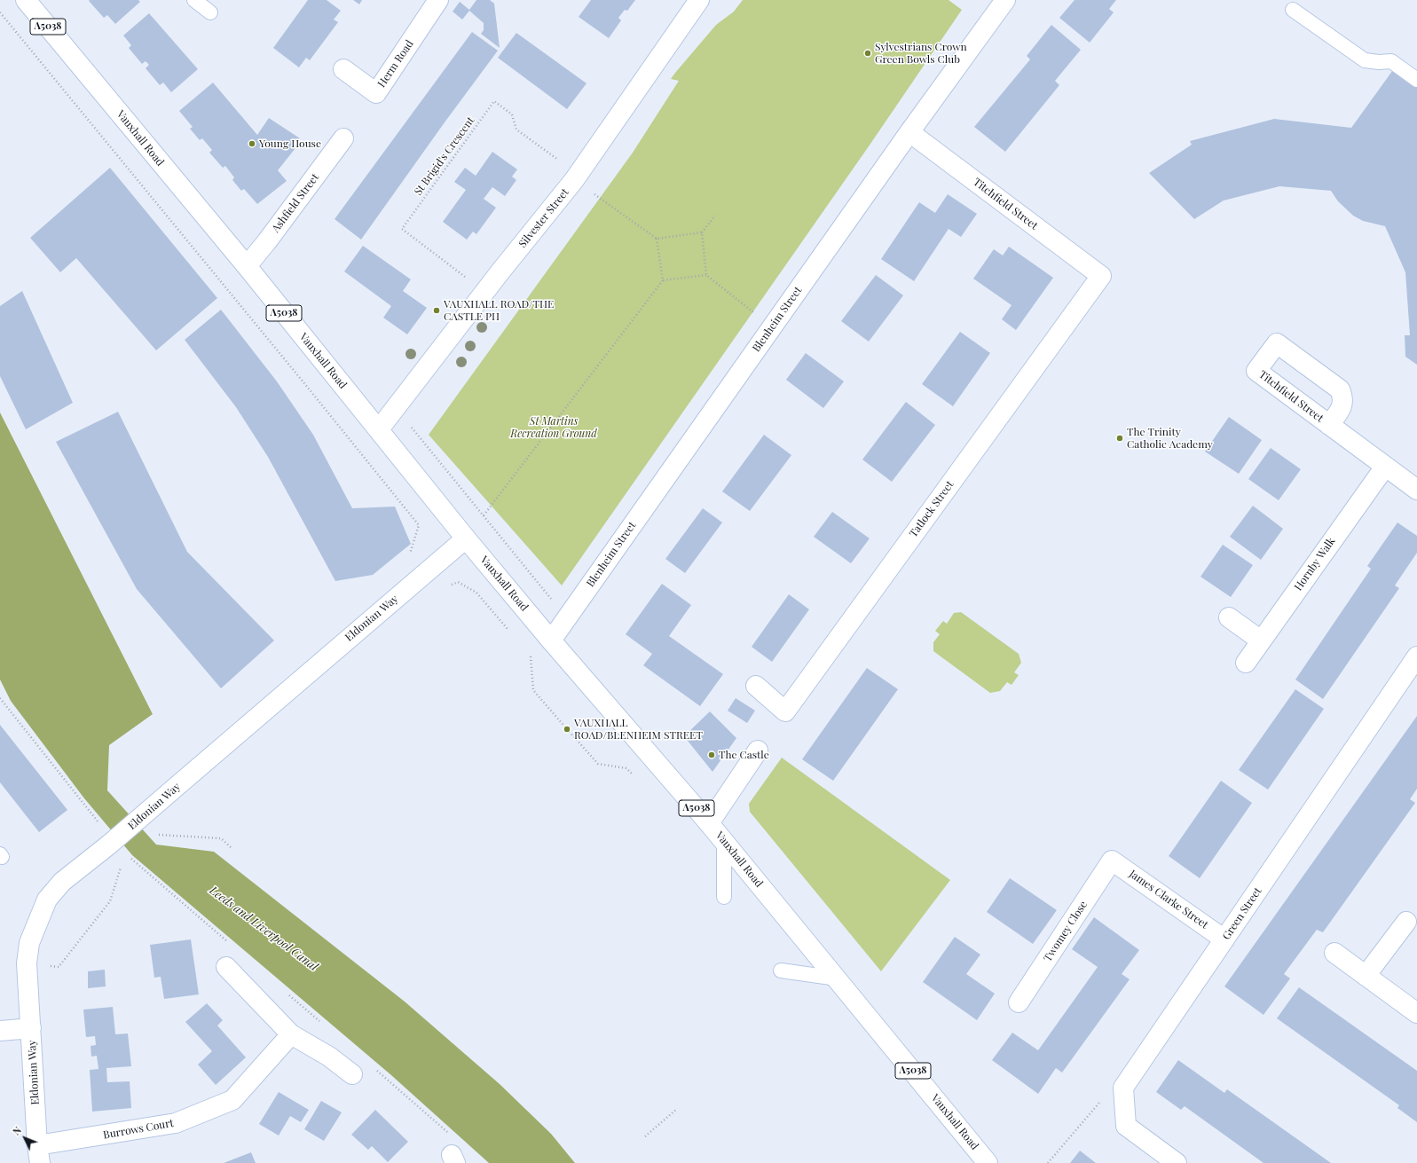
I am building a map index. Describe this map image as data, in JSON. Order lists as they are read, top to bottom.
{
  "streets": {
    "street": [
      "A5038",
      "Herm Road",
      "Vauxhall Road",
      "Ashfield Street",
      "Titchfield Street",
      "Silvester Street",
      "Blenheim Street",
      "Tatlock Street",
      "Hornby Walk",
      "Eldonian Way",
      "James Clarke Street",
      "Green Street",
      "Twomey Close",
      "Burrows Court"
    ],
    "path": ["St Brigid's Crescent"]
  },
  "crossings": [
    ["Vauxhall Road", "Ashfield Street"],
    ["Vauxhall Road", "Silvester Street"],
    ["Vauxhall Road", "Blenheim Street"],
    ["Vauxhall Road", "Eldonian Way"],
    ["St Brigid's Crescent", "Silvester Street"],
    ["Titchfield Street", "Blenheim Street"],
    ["Titchfield Street", "Tatlock Street"],
    ["Titchfield Street", "Hornby Walk"],
    ["Eldonian Way", "Burrows Court"],
    ["James Clarke Street", "Green Street"],
    ["James Clarke Street", "Twomey Close"]
  ],
  "water": ["Leeds and Liverpool Canal"],
  "parks": ["St Martins Recreation Ground"],
  "places": [
    "Sylvestrians Crown Green Bowls Club",
    "Young House",
    "VAUXHALL ROAD/THE CASTLE PH",
    "The Trinity Catholic Academy",
    "VAUXHALL ROAD/BLENHEIM STREET",
    "The Castle"
  ],
  "north": "top left"
}
